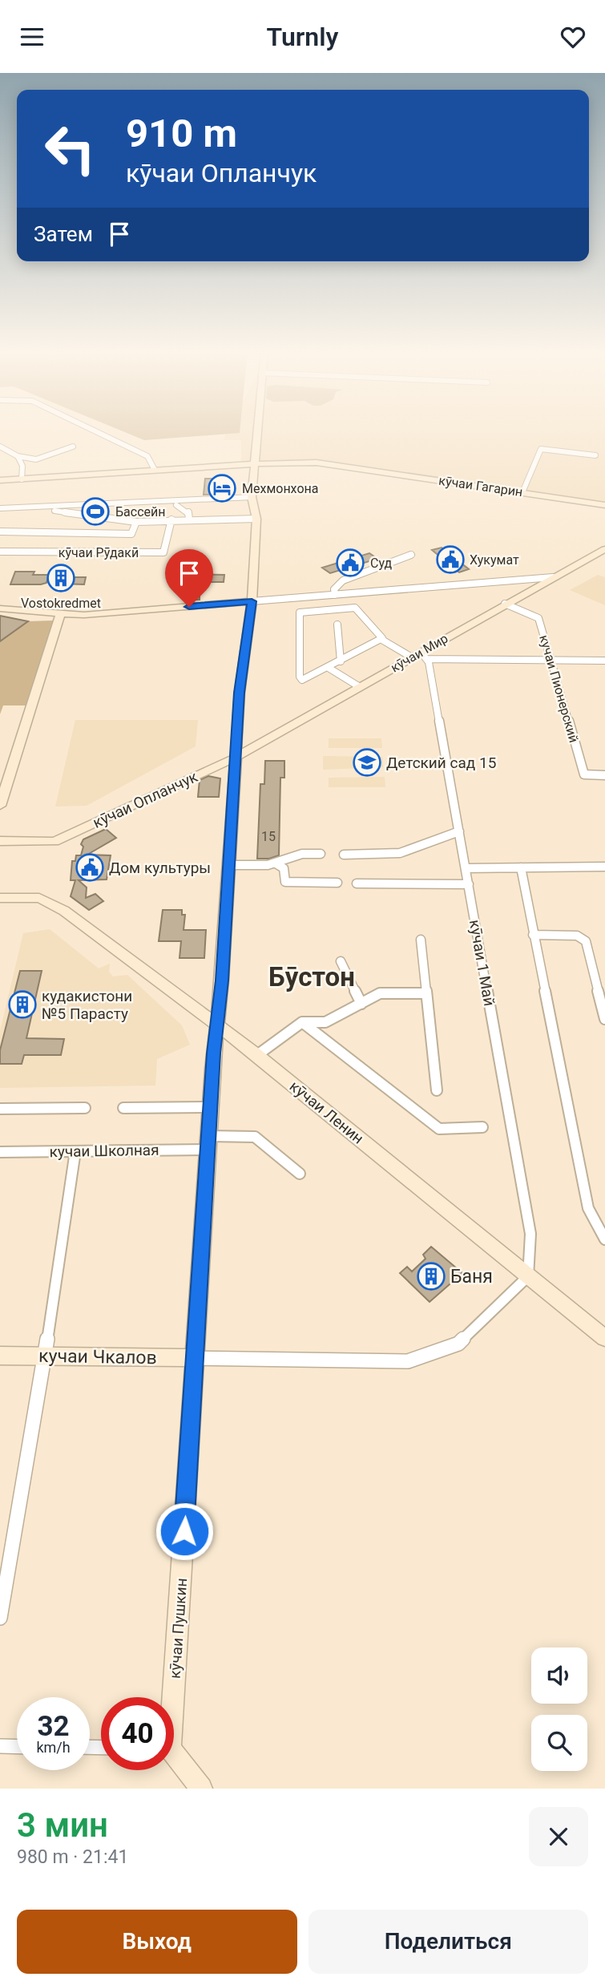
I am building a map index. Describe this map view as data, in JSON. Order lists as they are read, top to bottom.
{
  "streets": {
    "street": [
      "кӯчаи Гагарин",
      "кӯчаи Рӯдакӣ",
      "кӯчаи Мир",
      "кучаи Пионерский",
      "кӯчаи Опланчук",
      "кӯчаи 1 Май",
      "кӯчаи Ленин",
      "кучаи Школная",
      "кучаи Чкалов",
      "кӯчаи Пушкин"
    ]
  },
  "crossings": [
    ["кӯчаи Гагарин", "кӯчаи Пушкин"],
    ["кӯчаи Рӯдакӣ", "кӯчаи Пушкин"],
    ["кӯчаи Мир", "кучаи Пионерский"],
    ["кӯчаи Мир", "кӯчаи Опланчук"],
    ["кӯчаи Мир", "кӯчаи 1 Май"],
    ["кӯчаи Мир", "кӯчаи Пушкин"],
    ["кӯчаи Опланчук", "кӯчаи Пушкин"],
    ["кӯчаи 1 Май", "кӯчаи Ленин"],
    ["кӯчаи Ленин", "кӯчаи Пушкин"],
    ["кучаи Школная", "кӯчаи Пушкин"],
    ["кучаи Чкалов", "кӯчаи Пушкин"]
  ],
  "districts": ["Бӯстон"],
  "places": {
    "hotel": ["Мехмонхона"],
    "sports": ["Бассейн"],
    "public building": ["Хукумат", "Суд", "Дом культуры"],
    "building": ["Vostokredmet", "кудакистони №5 Парасту", "Баня"],
    "school or university": ["Детский сад 15"]
  },
  "house_numbers": ["15"],
  "page": {
    "header": "Turnly",
    "turn": ["910 m", "кӯчаи Опланчук"],
    "then": "Затем",
    "speed": "32 km/h",
    "limit": "40",
    "heading": ["3 мин", "980 m · 21:41"],
    "buttons": ["Выход", "Поделиться"]
  }
}
